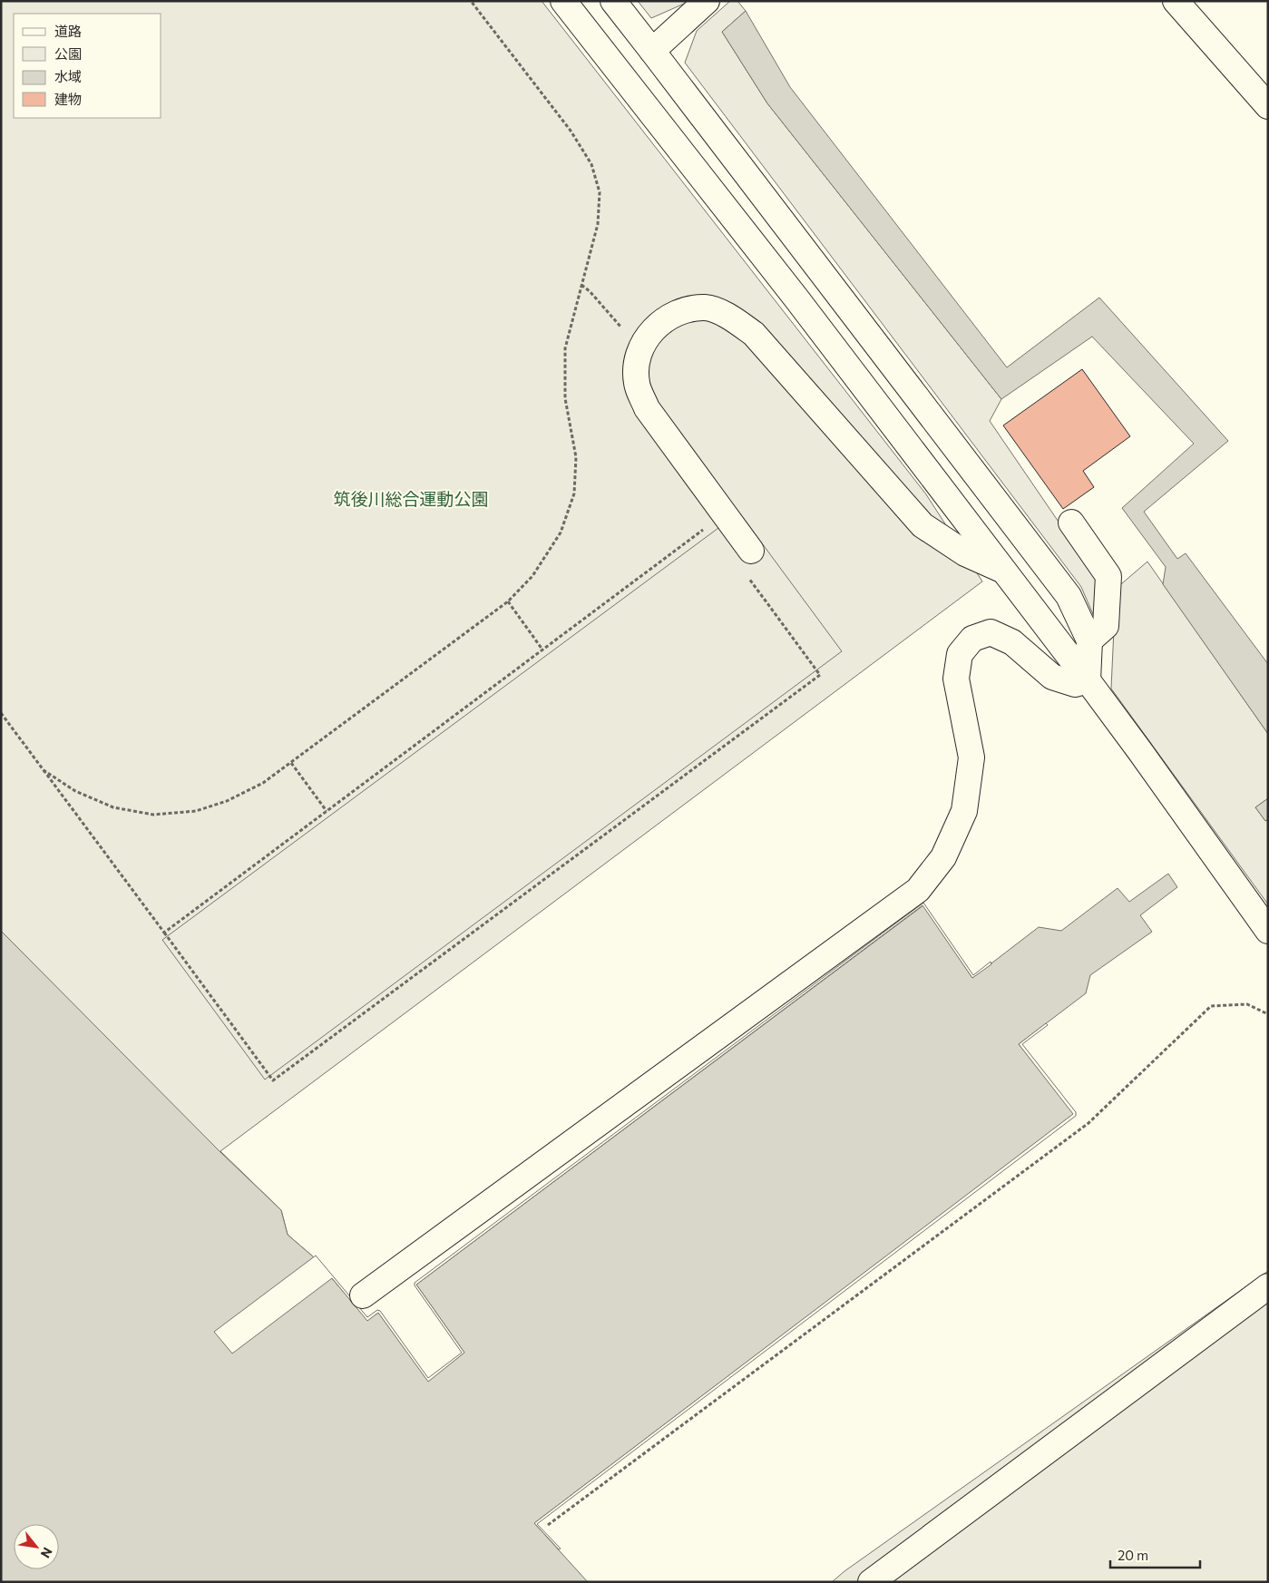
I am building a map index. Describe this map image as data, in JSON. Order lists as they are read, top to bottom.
{
  "parks": ["筑後川総合運動公園"],
  "legend": [
    "道路",
    "公園",
    "水域",
    "建物"
  ],
  "scale_bar": "20 m",
  "north": "bottom right"
}
